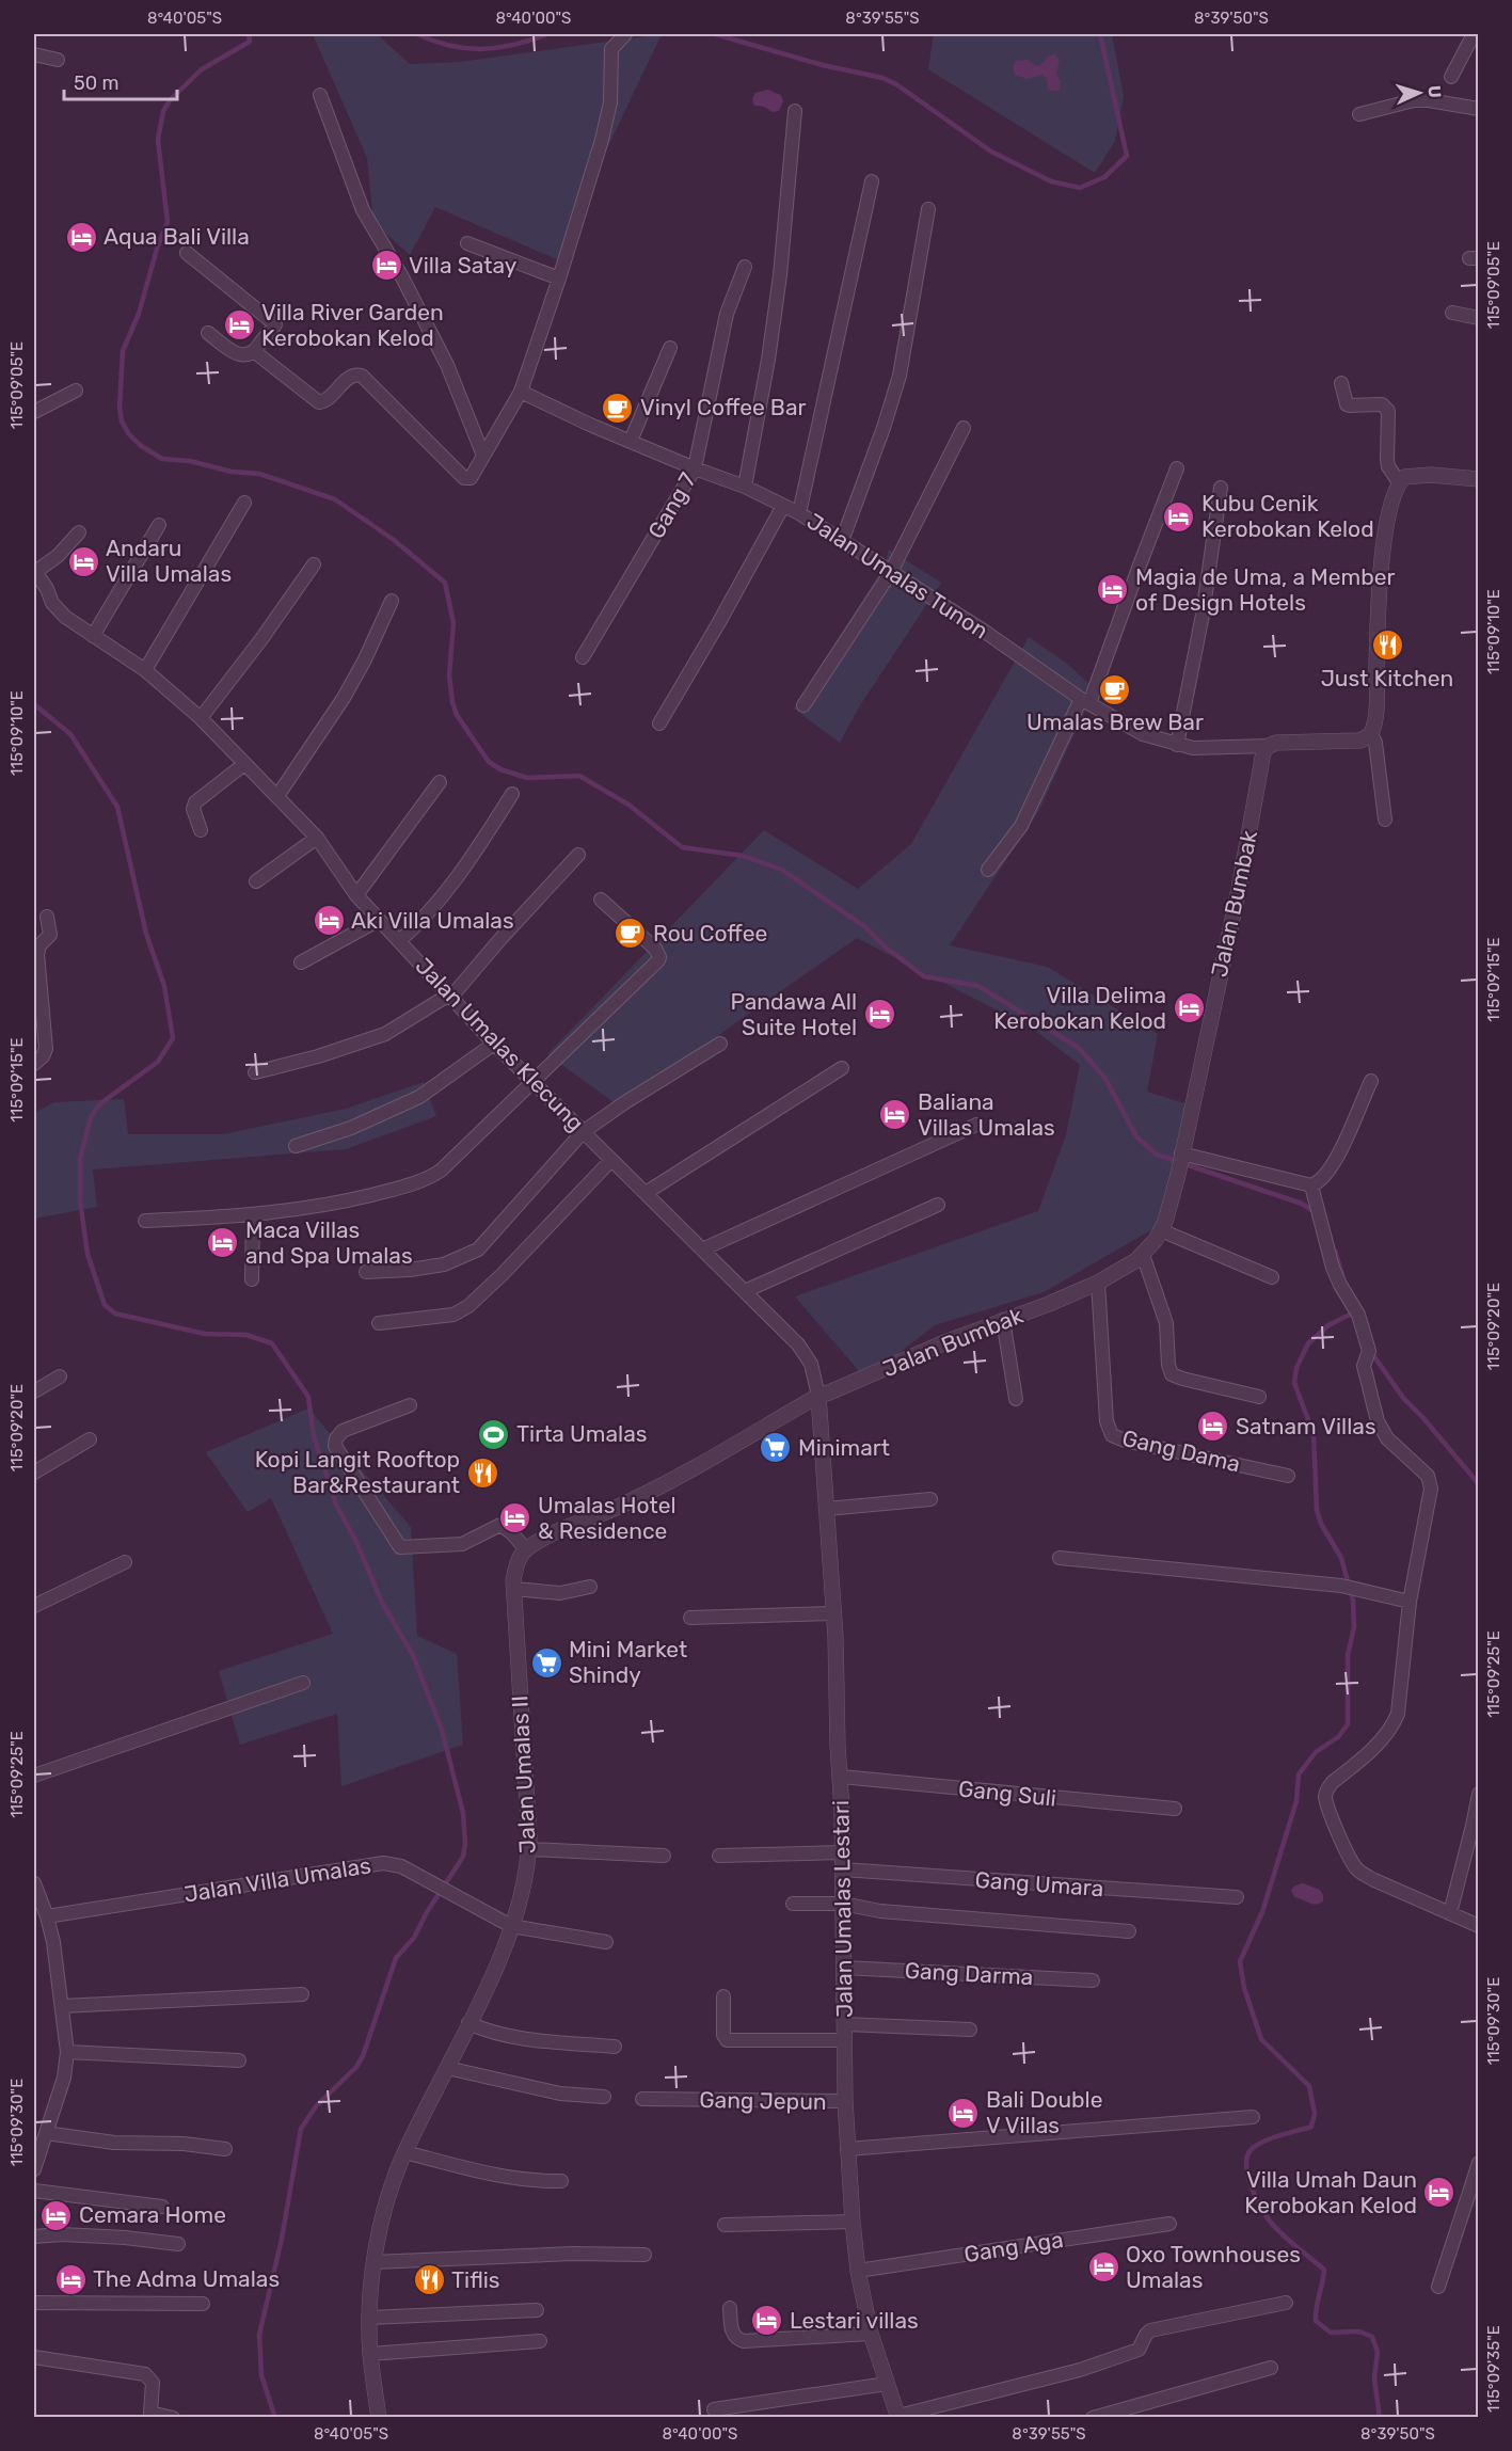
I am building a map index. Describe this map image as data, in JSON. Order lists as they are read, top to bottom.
{
  "streets": {
    "street": [
      "Gang 7",
      "Jalan Umalas Tunon",
      "Jalan Bumbak",
      "Jalan Umalas Klecung",
      "Gang Dama",
      "Jalan Umalas II",
      "Gang Suli",
      "Jalan Villa Umalas",
      "Gang Umara",
      "Jalan Umalas Lestari",
      "Gang Darma",
      "Gang Jepun",
      "Gang Aga"
    ]
  },
  "crossings": [
    ["Gang 7", "Jalan Umalas Tunon"],
    ["Jalan Umalas Tunon", "Jalan Bumbak"],
    ["Jalan Bumbak", "Jalan Umalas Klecung"],
    ["Jalan Bumbak", "Gang Dama"],
    ["Jalan Bumbak", "Jalan Umalas Lestari"],
    ["Jalan Umalas Klecung", "Jalan Umalas Lestari"],
    ["Jalan Umalas II", "Jalan Villa Umalas"],
    ["Gang Suli", "Jalan Umalas Lestari"],
    ["Gang Umara", "Jalan Umalas Lestari"],
    ["Jalan Umalas Lestari", "Gang Darma"],
    ["Jalan Umalas Lestari", "Gang Jepun"],
    ["Jalan Umalas Lestari", "Gang Aga"]
  ],
  "places": {
    "hotel": [
      "Aqua Bali Villa",
      "Villa Satay",
      "Villa River Garden Kerobokan Kelod",
      "Kubu Cenik Kerobokan Kelod",
      "Andaru Villa Umalas",
      "Magia de Uma, a Member of Design Hotels",
      "Aki Villa Umalas",
      "Villa Delima Kerobokan Kelod",
      "Pandawa All Suite Hotel",
      "Baliana Villas Umalas",
      "Maca Villas and Spa Umalas",
      "Satnam Villas",
      "Umalas Hotel & Residence",
      "Bali Double V Villas",
      "Villa Umah Daun Kerobokan Kelod",
      "Cemara Home",
      "Oxo Townhouses Umalas",
      "The Adma Umalas",
      "Lestari villas"
    ],
    "cafe": ["Vinyl Coffee Bar", "Umalas Brew Bar", "Rou Coffee"],
    "restaurant": ["Just Kitchen", "Kopi Langit Rooftop Bar&Restaurant", "Tiflis"],
    "sports": ["Tirta Umalas"],
    "supermarket": ["Minimart", "Mini Market Shindy"]
  },
  "scale_bar": "50 m",
  "north": "right",
  "coordinates": [
    "8°40'05\"S",
    "8°40'00\"S",
    "8°39'55\"S",
    "8°39'50\"S",
    "115°09'05\"E",
    "115°09'10\"E",
    "115°09'15\"E",
    "115°09'20\"E",
    "115°09'25\"E",
    "115°09'30\"E",
    "115°09'35\"E"
  ]
}
